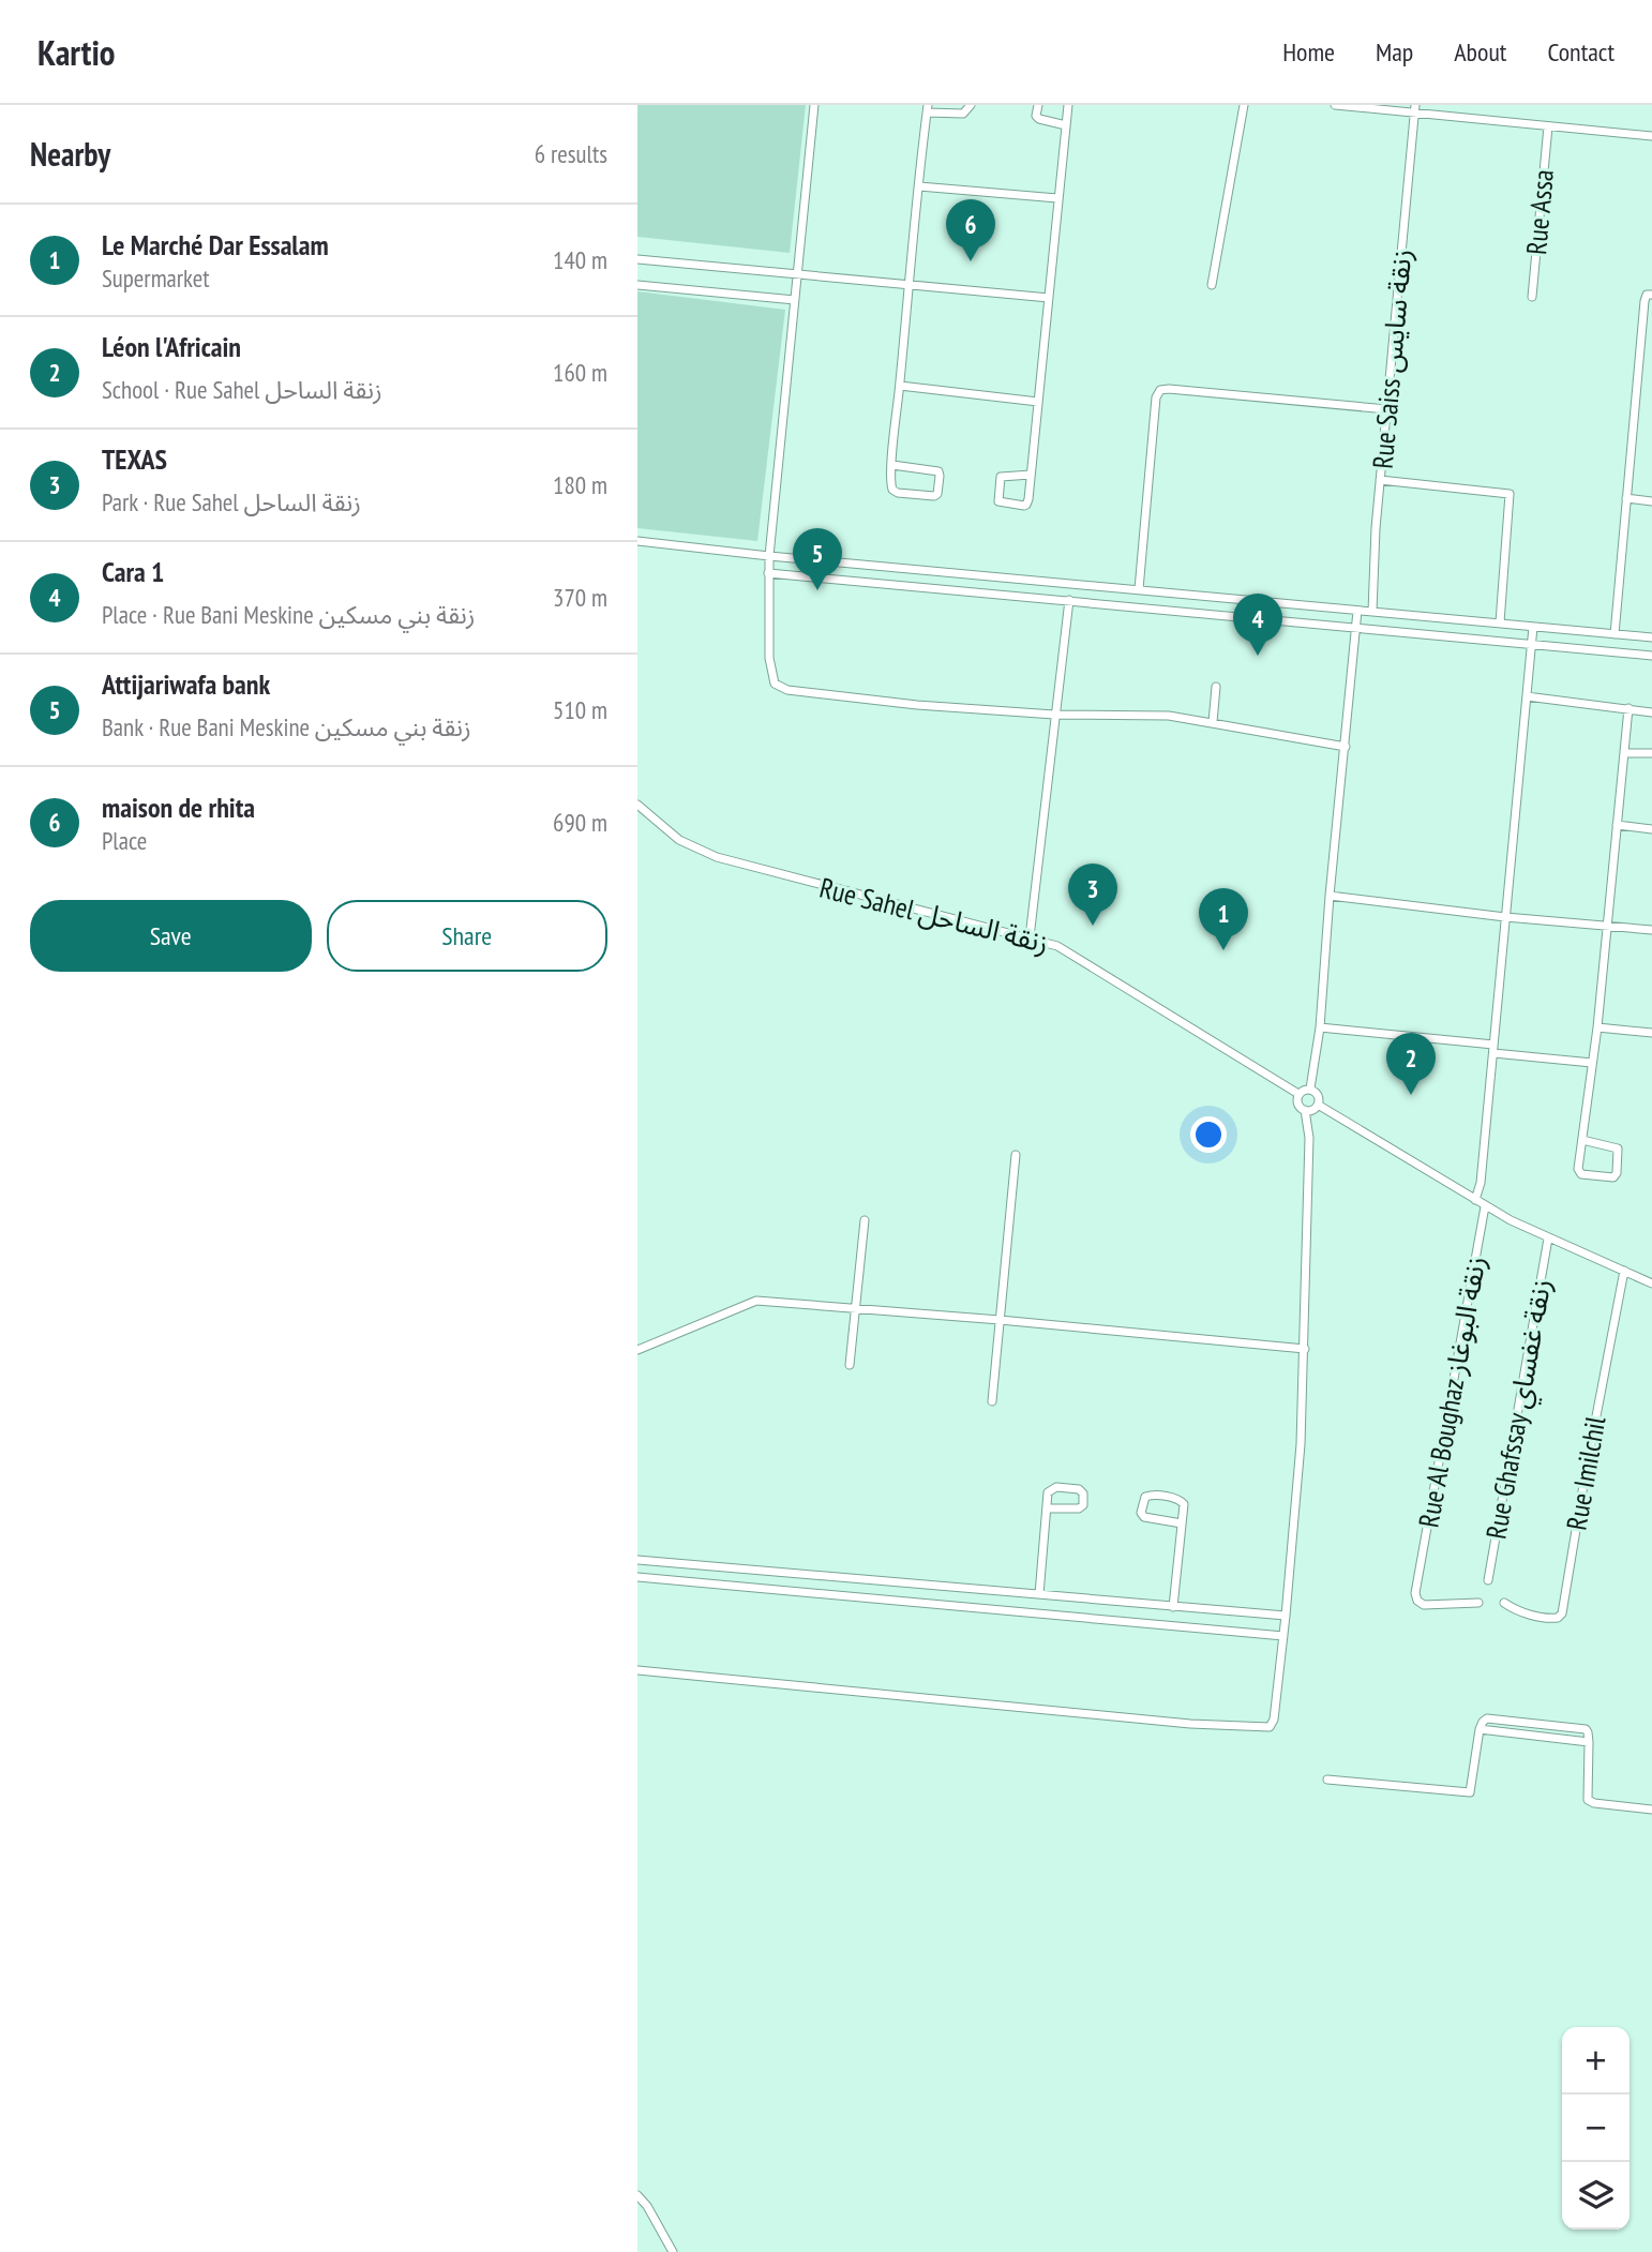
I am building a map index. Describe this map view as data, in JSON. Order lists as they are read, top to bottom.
{
  "streets": {
    "street": [
      "Rue Assa",
      "Rue Saiss زنقة سايس",
      "Rue Sahel زنقة الساحل",
      "Rue Al Boughaz زنقة البوغاز",
      "Rue Ghafssay زنقة غفساي",
      "Rue Imilchil"
    ]
  },
  "page": {
    "header": "Kartio",
    "nav": [
      "Home",
      "Map",
      "About",
      "Contact"
    ],
    "heading": ["Nearby", "6 results"],
    "pins": [
      "6",
      "5",
      "4",
      "3",
      "1",
      "2"
    ],
    "list": [
      {
        "mark": "1",
        "name": "Le Marché Dar Essalam",
        "note": "Supermarket",
        "value": "140 m"
      },
      {
        "mark": "2",
        "name": "Léon l'Africain",
        "note": "School · Rue Sahel زنقة الساحل",
        "value": "160 m"
      },
      {
        "mark": "3",
        "name": "TEXAS",
        "note": "Park · Rue Sahel زنقة الساحل",
        "value": "180 m"
      },
      {
        "mark": "4",
        "name": "Cara 1",
        "note": "Place · Rue Bani Meskine زنقة بني مسكين",
        "value": "370 m"
      },
      {
        "mark": "5",
        "name": "Attijariwafa bank",
        "note": "Bank · Rue Bani Meskine زنقة بني مسكين",
        "value": "510 m"
      },
      {
        "mark": "6",
        "name": "maison de rhita",
        "note": "Place",
        "value": "690 m"
      }
    ],
    "buttons": ["Save", "Share"],
    "map_buttons": ["+", "−"]
  }
}
